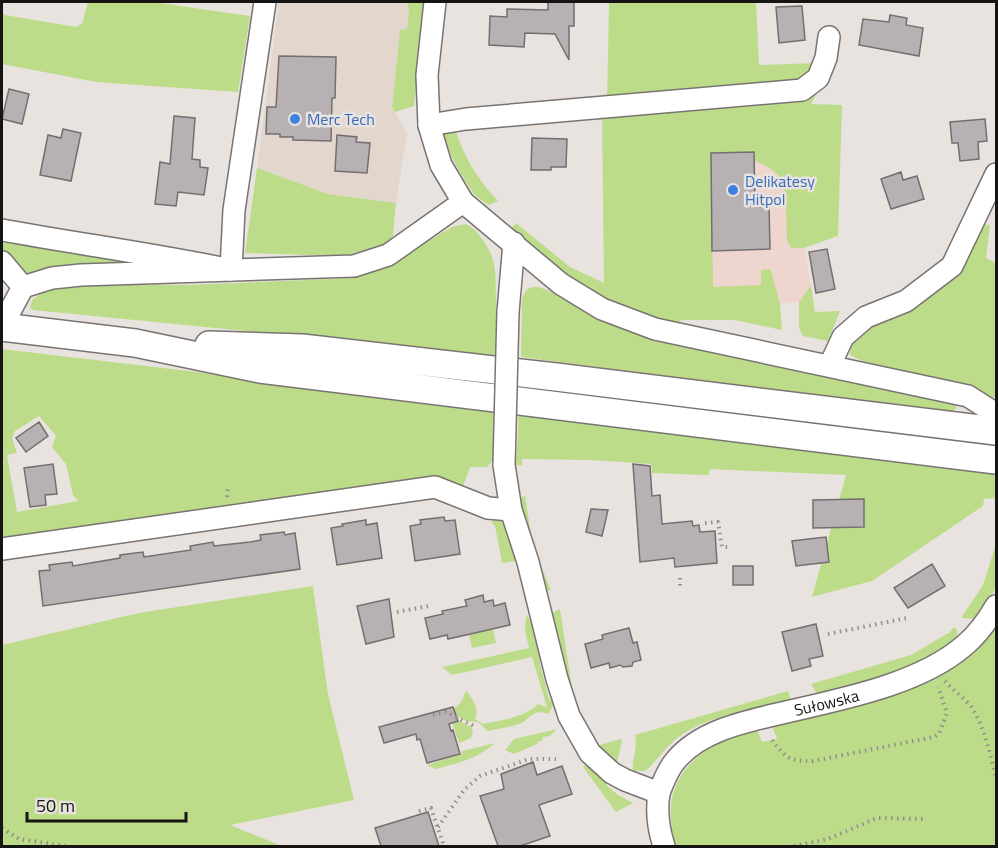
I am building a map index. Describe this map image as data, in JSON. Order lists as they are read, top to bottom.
{
  "streets": {
    "street": ["Sułowska"]
  },
  "places": ["Merc Tech", "Delikatesy Hitpol"],
  "scale_bar": "50 m"
}
